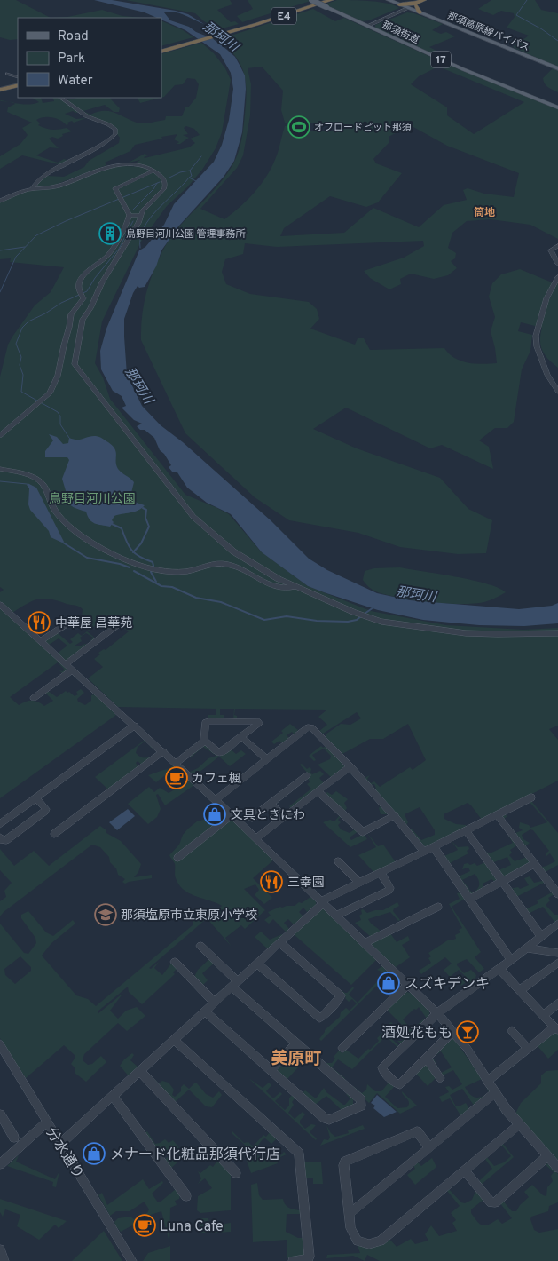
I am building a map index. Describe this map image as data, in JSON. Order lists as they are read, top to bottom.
{
  "streets": {
    "highway": ["E4"],
    "main road": ["那須高原線バイパス", "那須街道", "17"],
    "street": ["分水通り"]
  },
  "districts": ["筒地", "美原町"],
  "water": ["那珂川"],
  "parks": ["鳥野目河川公園"],
  "places": {
    "sports": ["オフロードピット那須"],
    "building": ["鳥野目河川公園 管理事務所"],
    "restaurant": ["中華屋 昌華苑", "三幸園"],
    "cafe": ["カフェ楓", "Luna Cafe"],
    "shop": ["文具ときにわ", "スズキデンキ", "メナード化粧品那須代行店"],
    "school or university": ["那須塩原市立東原小学校"],
    "bar": ["酒処花もも"]
  },
  "legend": ["Road", "Park", "Water"]
}
